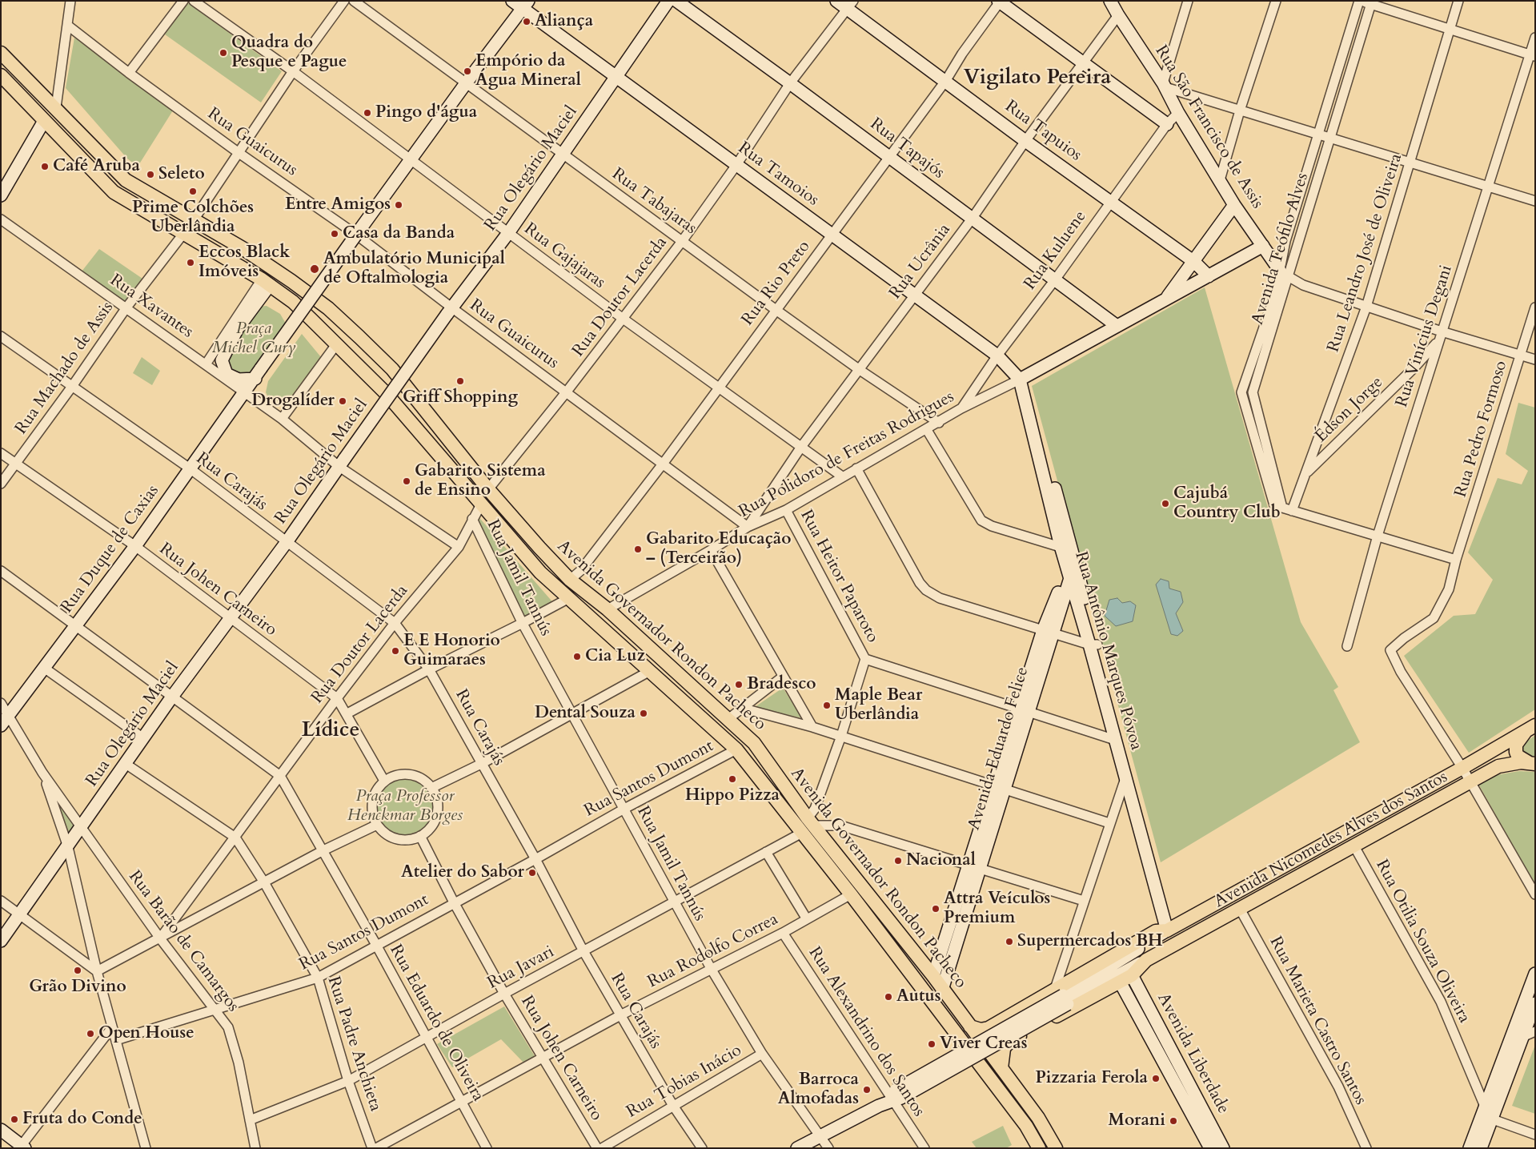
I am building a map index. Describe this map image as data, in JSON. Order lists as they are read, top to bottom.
{
  "streets": {
    "main road": ["Avenida Governador Rondon Pacheco", "Avenida Nicomedes Alves dos Santos"],
    "street": [
      "Rua São Francisco de Assis",
      "Rua Tapuios",
      "Rua Guaicurus",
      "Rua Tapajós",
      "Rua Olegário Maciel",
      "Rua Tamoios",
      "Rua Tabajaras",
      "Avenida Teófilo Alves",
      "Rua Kuluene",
      "Rua Leandro José de Oliveira",
      "Rua Gajajaras",
      "Rua Ucrânia",
      "Rua Rio Preto",
      "Rua Doutor Lacerda",
      "Rua Xavantes",
      "Rua Vinícius Degani",
      "Rua Machado de Assis",
      "Édson Jorge",
      "Rua Pedro Formoso",
      "Rua Polidoro de Freitas Rodrigues",
      "Rua Carajás",
      "Rua Duque de Caxias",
      "Rua Heitor Paparoto",
      "Rua Jamil Tannús",
      "Rua Johen Carneiro",
      "Rua Antônio Marques Póvoa",
      "Avenida Eduardo Felice",
      "Rua Santos Dumont",
      "Rua Barão de Camargos",
      "Rua Otilia Souza Oliveira",
      "Rua Rodolfo Correa",
      "Rua Javari",
      "Rua Marieta Castro Santos",
      "Rua Eduardo de Oliveira",
      "Rua Alexandrino dos Santos",
      "Rua Padre Anchieta",
      "Avenida Liberdade",
      "Rua Tobias Inácio"
    ]
  },
  "crossings": [
    ["Rua São Francisco de Assis", "Avenida Teófilo Alves"],
    ["Rua São Francisco de Assis", "Rua Kuluene"],
    ["Rua São Francisco de Assis", "Rua Ucrânia"],
    ["Rua Tapuios", "Rua Kuluene"],
    ["Rua Tapuios", "Rua Ucrânia"],
    ["Rua Tapuios", "Rua Rio Preto"],
    ["Rua Tapuios", "Rua Doutor Lacerda"],
    ["Rua Guaicurus", "Rua Olegário Maciel"],
    ["Rua Guaicurus", "Rua Ucrânia"],
    ["Rua Guaicurus", "Rua Rio Preto"],
    ["Rua Guaicurus", "Rua Doutor Lacerda"],
    ["Rua Guaicurus", "Rua Polidoro de Freitas Rodrigues"],
    ["Rua Guaicurus", "Rua Duque de Caxias"],
    ["Rua Tapajós", "Rua Kuluene"],
    ["Rua Tapajós", "Rua Ucrânia"],
    ["Rua Tapajós", "Rua Rio Preto"],
    ["Rua Tapajós", "Rua Doutor Lacerda"],
    ["Rua Olegário Maciel", "Rua Tamoios"],
    ["Rua Olegário Maciel", "Rua Tabajaras"],
    ["Rua Olegário Maciel", "Rua Gajajaras"],
    ["Rua Olegário Maciel", "Rua Xavantes"],
    ["Rua Olegário Maciel", "Rua Carajás"],
    ["Rua Olegário Maciel", "Rua Johen Carneiro"],
    ["Rua Olegário Maciel", "Rua Barão de Camargos"],
    ["Rua Olegário Maciel", "Rua Eduardo de Oliveira"],
    ["Rua Olegário Maciel", "Rua Padre Anchieta"],
    ["Rua Tamoios", "Rua Kuluene"],
    ["Rua Tamoios", "Rua Ucrânia"],
    ["Rua Tamoios", "Rua Rio Preto"],
    ["Rua Tamoios", "Rua Doutor Lacerda"],
    ["Rua Tamoios", "Rua Polidoro de Freitas Rodrigues"],
    ["Rua Tamoios", "Rua Antônio Marques Póvoa"],
    ["Rua Tabajaras", "Rua Ucrânia"],
    ["Rua Tabajaras", "Rua Rio Preto"],
    ["Rua Tabajaras", "Rua Doutor Lacerda"],
    ["Rua Tabajaras", "Rua Polidoro de Freitas Rodrigues"],
    ["Rua Kuluene", "Rua Polidoro de Freitas Rodrigues"],
    ["Rua Leandro José de Oliveira", "Édson Jorge"],
    ["Rua Gajajaras", "Rua Ucrânia"],
    ["Rua Gajajaras", "Rua Rio Preto"],
    ["Rua Gajajaras", "Rua Doutor Lacerda"],
    ["Rua Gajajaras", "Rua Polidoro de Freitas Rodrigues"],
    ["Rua Ucrânia", "Rua Polidoro de Freitas Rodrigues"],
    ["Rua Rio Preto", "Avenida Governador Rondon Pacheco"],
    ["Rua Doutor Lacerda", "Rua Xavantes"],
    ["Rua Doutor Lacerda", "Rua Carajás"],
    ["Rua Doutor Lacerda", "Rua Jamil Tannús"],
    ["Rua Doutor Lacerda", "Rua Johen Carneiro"],
    ["Rua Doutor Lacerda", "Avenida Governador Rondon Pacheco"],
    ["Rua Doutor Lacerda", "Rua Barão de Camargos"],
    ["Rua Doutor Lacerda", "Rua Eduardo de Oliveira"],
    ["Rua Doutor Lacerda", "Rua Padre Anchieta"],
    ["Rua Xavantes", "Rua Machado de Assis"],
    ["Rua Xavantes", "Rua Duque de Caxias"],
    ["Rua Vinícius Degani", "Édson Jorge"],
    ["Rua Machado de Assis", "Rua Carajás"],
    ["Rua Machado de Assis", "Rua Johen Carneiro"],
    ["Rua Machado de Assis", "Avenida Governador Rondon Pacheco"],
    ["Rua Pedro Formoso", "Avenida Nicomedes Alves dos Santos"],
    ["Rua Polidoro de Freitas Rodrigues", "Rua Heitor Paparoto"],
    ["Rua Polidoro de Freitas Rodrigues", "Avenida Governador Rondon Pacheco"],
    ["Rua Polidoro de Freitas Rodrigues", "Rua Antônio Marques Póvoa"],
    ["Rua Carajás", "Rua Duque de Caxias"],
    ["Rua Carajás", "Rua Santos Dumont"],
    ["Rua Carajás", "Rua Rodolfo Correa"],
    ["Rua Carajás", "Rua Javari"],
    ["Rua Carajás", "Rua Tobias Inácio"],
    ["Rua Duque de Caxias", "Rua Johen Carneiro"],
    ["Rua Duque de Caxias", "Rua Eduardo de Oliveira"],
    ["Rua Heitor Paparoto", "Rua Antônio Marques Póvoa"],
    ["Rua Heitor Paparoto", "Avenida Eduardo Felice"],
    ["Rua Jamil Tannús", "Rua Santos Dumont"],
    ["Rua Jamil Tannús", "Avenida Nicomedes Alves dos Santos"],
    ["Rua Jamil Tannús", "Rua Rodolfo Correa"],
    ["Rua Jamil Tannús", "Rua Javari"],
    ["Rua Jamil Tannús", "Rua Tobias Inácio"],
    ["Rua Johen Carneiro", "Rua Santos Dumont"],
    ["Rua Johen Carneiro", "Rua Rodolfo Correa"],
    ["Rua Johen Carneiro", "Rua Javari"],
    ["Avenida Governador Rondon Pacheco", "Avenida Eduardo Felice"],
    ["Avenida Governador Rondon Pacheco", "Rua Santos Dumont"],
    ["Avenida Governador Rondon Pacheco", "Avenida Nicomedes Alves dos Santos"],
    ["Avenida Governador Rondon Pacheco", "Rua Rodolfo Correa"],
    ["Avenida Governador Rondon Pacheco", "Rua Javari"],
    ["Rua Antônio Marques Póvoa", "Avenida Eduardo Felice"],
    ["Rua Antônio Marques Póvoa", "Avenida Nicomedes Alves dos Santos"],
    ["Rua Santos Dumont", "Rua Barão de Camargos"],
    ["Rua Santos Dumont", "Rua Eduardo de Oliveira"],
    ["Rua Santos Dumont", "Rua Padre Anchieta"],
    ["Avenida Nicomedes Alves dos Santos", "Rua Otilia Souza Oliveira"],
    ["Avenida Nicomedes Alves dos Santos", "Rua Marieta Castro Santos"],
    ["Avenida Nicomedes Alves dos Santos", "Rua Alexandrino dos Santos"],
    ["Avenida Nicomedes Alves dos Santos", "Avenida Liberdade"],
    ["Rua Barão de Camargos", "Rua Javari"],
    ["Rua Rodolfo Correa", "Rua Eduardo de Oliveira"],
    ["Rua Rodolfo Correa", "Rua Alexandrino dos Santos"],
    ["Rua Javari", "Rua Eduardo de Oliveira"],
    ["Rua Javari", "Rua Padre Anchieta"]
  ],
  "districts": ["Vigilato Pereira", "Lídice"],
  "parks": ["Praça Michel Cury", "Praça Professor Henckmar Borges"],
  "places": [
    "Aliança",
    "Quadra do Pesque e Pague",
    "Empório da Água Mineral",
    "Pingo d'água",
    "Café Aruba",
    "Seleto",
    "Prime Colchões Uberlândia",
    "Entre Amigos",
    "Casa da Banda",
    "Eccos Black Imóveis",
    "Ambulatório Municipal de Oftalmologia",
    "Griff Shopping",
    "Drogalíder",
    "Gabarito Sistema de Ensino",
    "Cajubá Country Club",
    "Gabarito Educação – (Terceirão)",
    "E E Honorio Guimaraes",
    "Cia Luz",
    "Bradesco",
    "Maple Bear Uberlândia",
    "Dental Souza",
    "Hippo Pizza",
    "Nacional",
    "Atelier do Sabor",
    "Attra Veículos Premium",
    "Supermercados BH",
    "Grão Divino",
    "Autus",
    "Open House",
    "Viver Creas",
    "Pizzaria Ferola",
    "Barroca Almofadas",
    "Fruta do Conde",
    "Morani"
  ]
}
